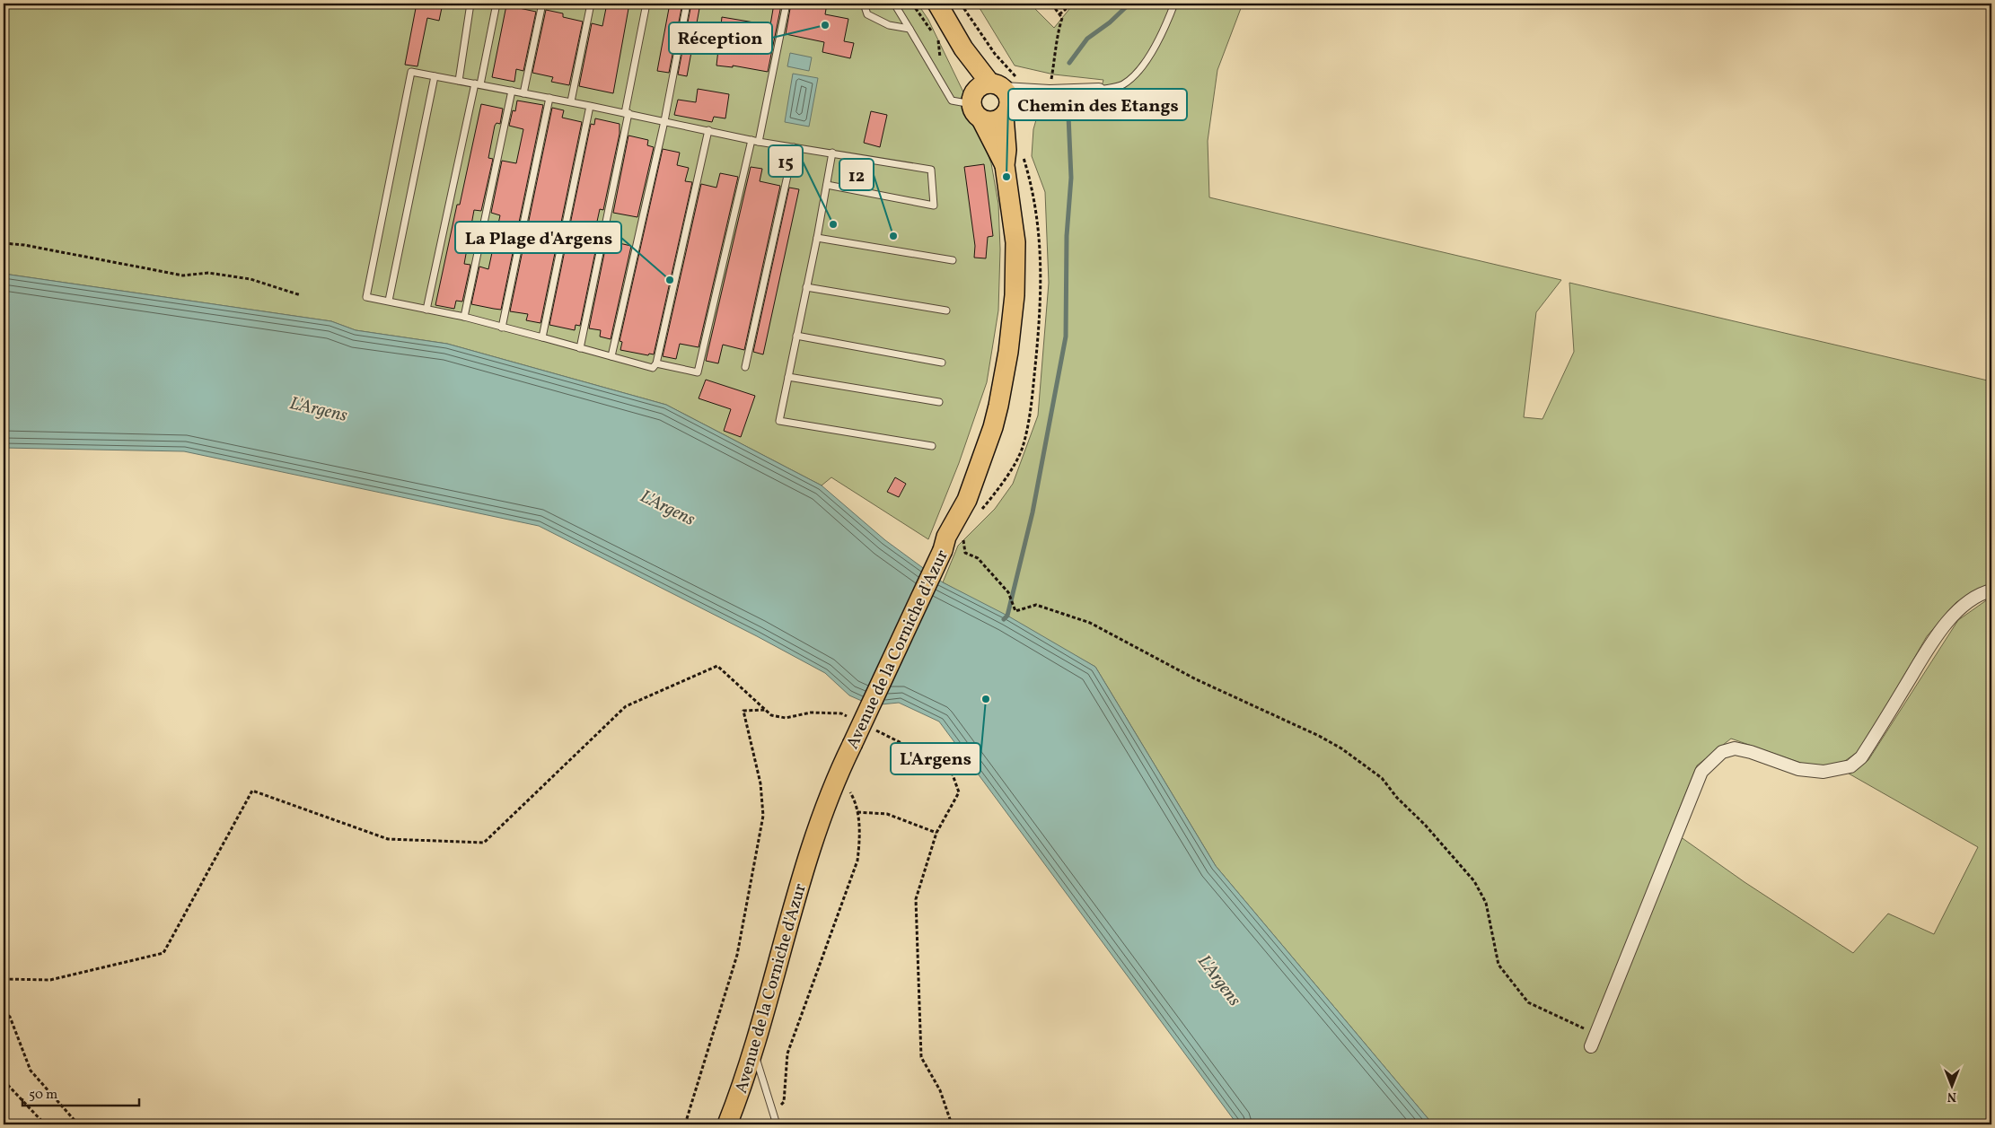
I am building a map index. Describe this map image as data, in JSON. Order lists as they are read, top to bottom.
{
  "streets": {
    "main road": ["Avenue de la Corniche d'Azur"]
  },
  "water": ["L'Argens"],
  "places": [
    "Réception",
    "Chemin des Etangs",
    "15",
    "12",
    "La Plage d'Argens",
    "L'Argens"
  ],
  "scale_bar": "50 m",
  "north": "bottom"
}
